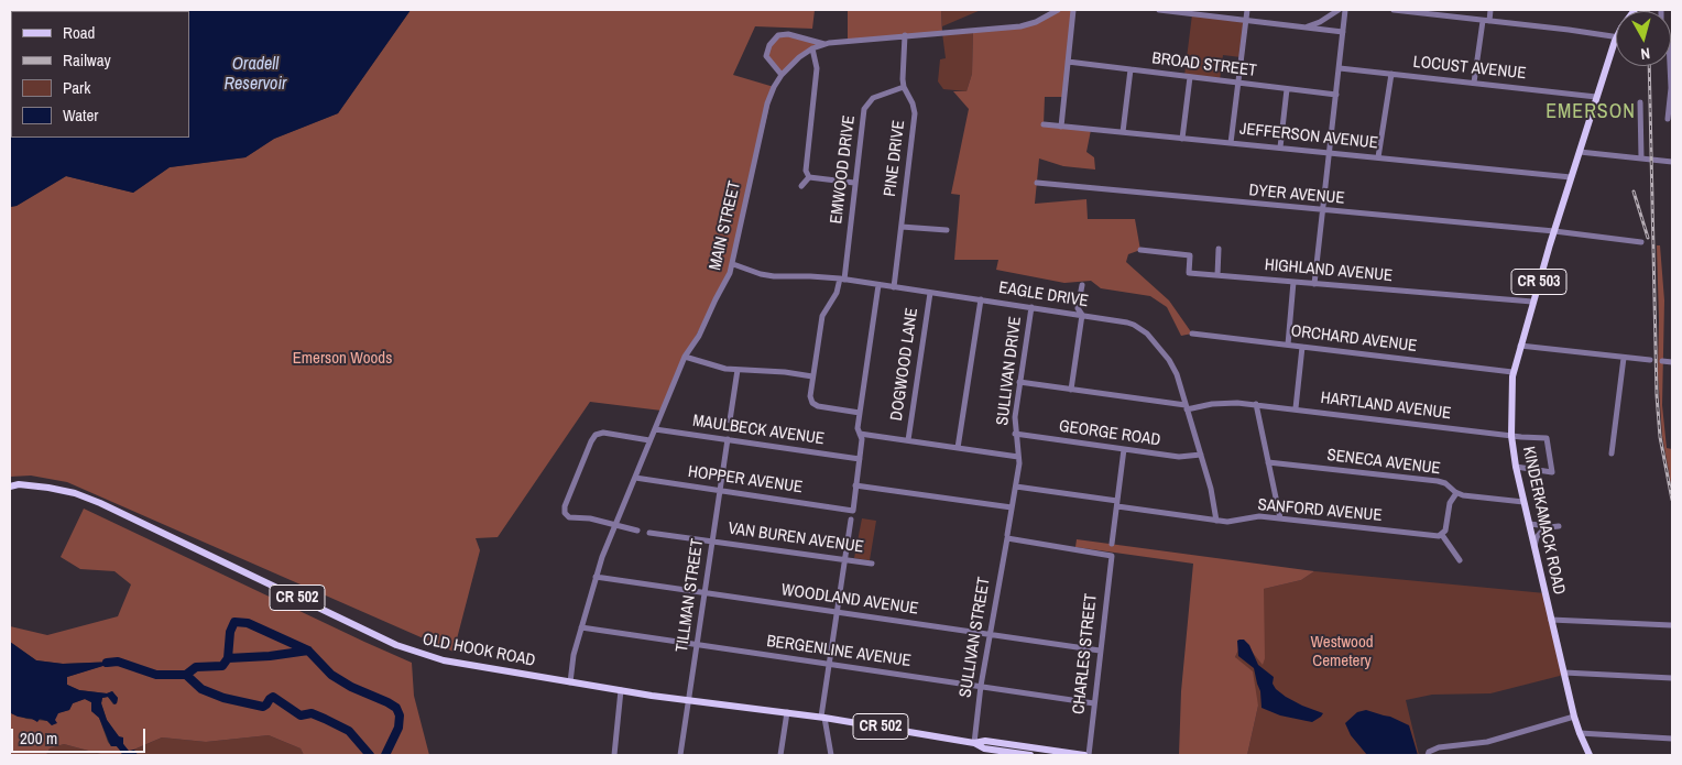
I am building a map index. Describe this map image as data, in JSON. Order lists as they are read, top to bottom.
{
  "streets": {
    "main road": [
      "CR 503",
      "KINDERKAMACK ROAD",
      "CR 502",
      "OLD HOOK ROAD"
    ],
    "street": [
      "BROAD STREET",
      "LOCUST AVENUE",
      "JEFFERSON AVENUE",
      "PINE DRIVE",
      "EMWOOD DRIVE",
      "DYER AVENUE",
      "MAIN STREET",
      "HIGHLAND AVENUE",
      "EAGLE DRIVE",
      "ORCHARD AVENUE",
      "DOGWOOD LANE",
      "SULLIVAN DRIVE",
      "HARTLAND AVENUE",
      "MAULBECK AVENUE",
      "GEORGE ROAD",
      "SENECA AVENUE",
      "HOPPER AVENUE",
      "SANFORD AVENUE",
      "VAN BUREN AVENUE",
      "TILLMAN STREET",
      "WOODLAND AVENUE",
      "SULLIVAN STREET",
      "BERGENLINE AVENUE",
      "CHARLES STREET"
    ]
  },
  "crossings": [
    ["LOCUST AVENUE", "KINDERKAMACK ROAD"],
    ["JEFFERSON AVENUE", "KINDERKAMACK ROAD"],
    ["PINE DRIVE", "EMWOOD DRIVE"],
    ["PINE DRIVE", "MAIN STREET"],
    ["PINE DRIVE", "EAGLE DRIVE"],
    ["EMWOOD DRIVE", "EAGLE DRIVE"],
    ["DYER AVENUE", "KINDERKAMACK ROAD"],
    ["MAIN STREET", "EAGLE DRIVE"],
    ["MAIN STREET", "MAULBECK AVENUE"],
    ["MAIN STREET", "HOPPER AVENUE"],
    ["MAIN STREET", "WOODLAND AVENUE"],
    ["MAIN STREET", "OLD HOOK ROAD"],
    ["MAIN STREET", "BERGENLINE AVENUE"],
    ["HIGHLAND AVENUE", "KINDERKAMACK ROAD"],
    ["EAGLE DRIVE", "DOGWOOD LANE"],
    ["EAGLE DRIVE", "SULLIVAN DRIVE"],
    ["EAGLE DRIVE", "HARTLAND AVENUE"],
    ["EAGLE DRIVE", "GEORGE ROAD"],
    ["EAGLE DRIVE", "SANFORD AVENUE"],
    ["ORCHARD AVENUE", "KINDERKAMACK ROAD"],
    ["SULLIVAN DRIVE", "HARTLAND AVENUE"],
    ["SULLIVAN DRIVE", "GEORGE ROAD"],
    ["SULLIVAN DRIVE", "SANFORD AVENUE"],
    ["SULLIVAN DRIVE", "SULLIVAN STREET"],
    ["SULLIVAN DRIVE", "CHARLES STREET"],
    ["HARTLAND AVENUE", "KINDERKAMACK ROAD"],
    ["MAULBECK AVENUE", "TILLMAN STREET"],
    ["SENECA AVENUE", "KINDERKAMACK ROAD"],
    ["HOPPER AVENUE", "TILLMAN STREET"],
    ["VAN BUREN AVENUE", "TILLMAN STREET"],
    ["TILLMAN STREET", "WOODLAND AVENUE"],
    ["TILLMAN STREET", "OLD HOOK ROAD"],
    ["TILLMAN STREET", "BERGENLINE AVENUE"],
    ["WOODLAND AVENUE", "SULLIVAN STREET"],
    ["WOODLAND AVENUE", "CHARLES STREET"],
    ["SULLIVAN STREET", "OLD HOOK ROAD"],
    ["SULLIVAN STREET", "BERGENLINE AVENUE"],
    ["SULLIVAN STREET", "CHARLES STREET"],
    ["BERGENLINE AVENUE", "CHARLES STREET"]
  ],
  "districts": ["EMERSON"],
  "water": ["Oradell Reservoir"],
  "parks": ["Emerson Woods", "Westwood Cemetery"],
  "legend": [
    "Road",
    "Railway",
    "Park",
    "Water"
  ],
  "scale_bar": "200 m",
  "north": "bottom"
}
